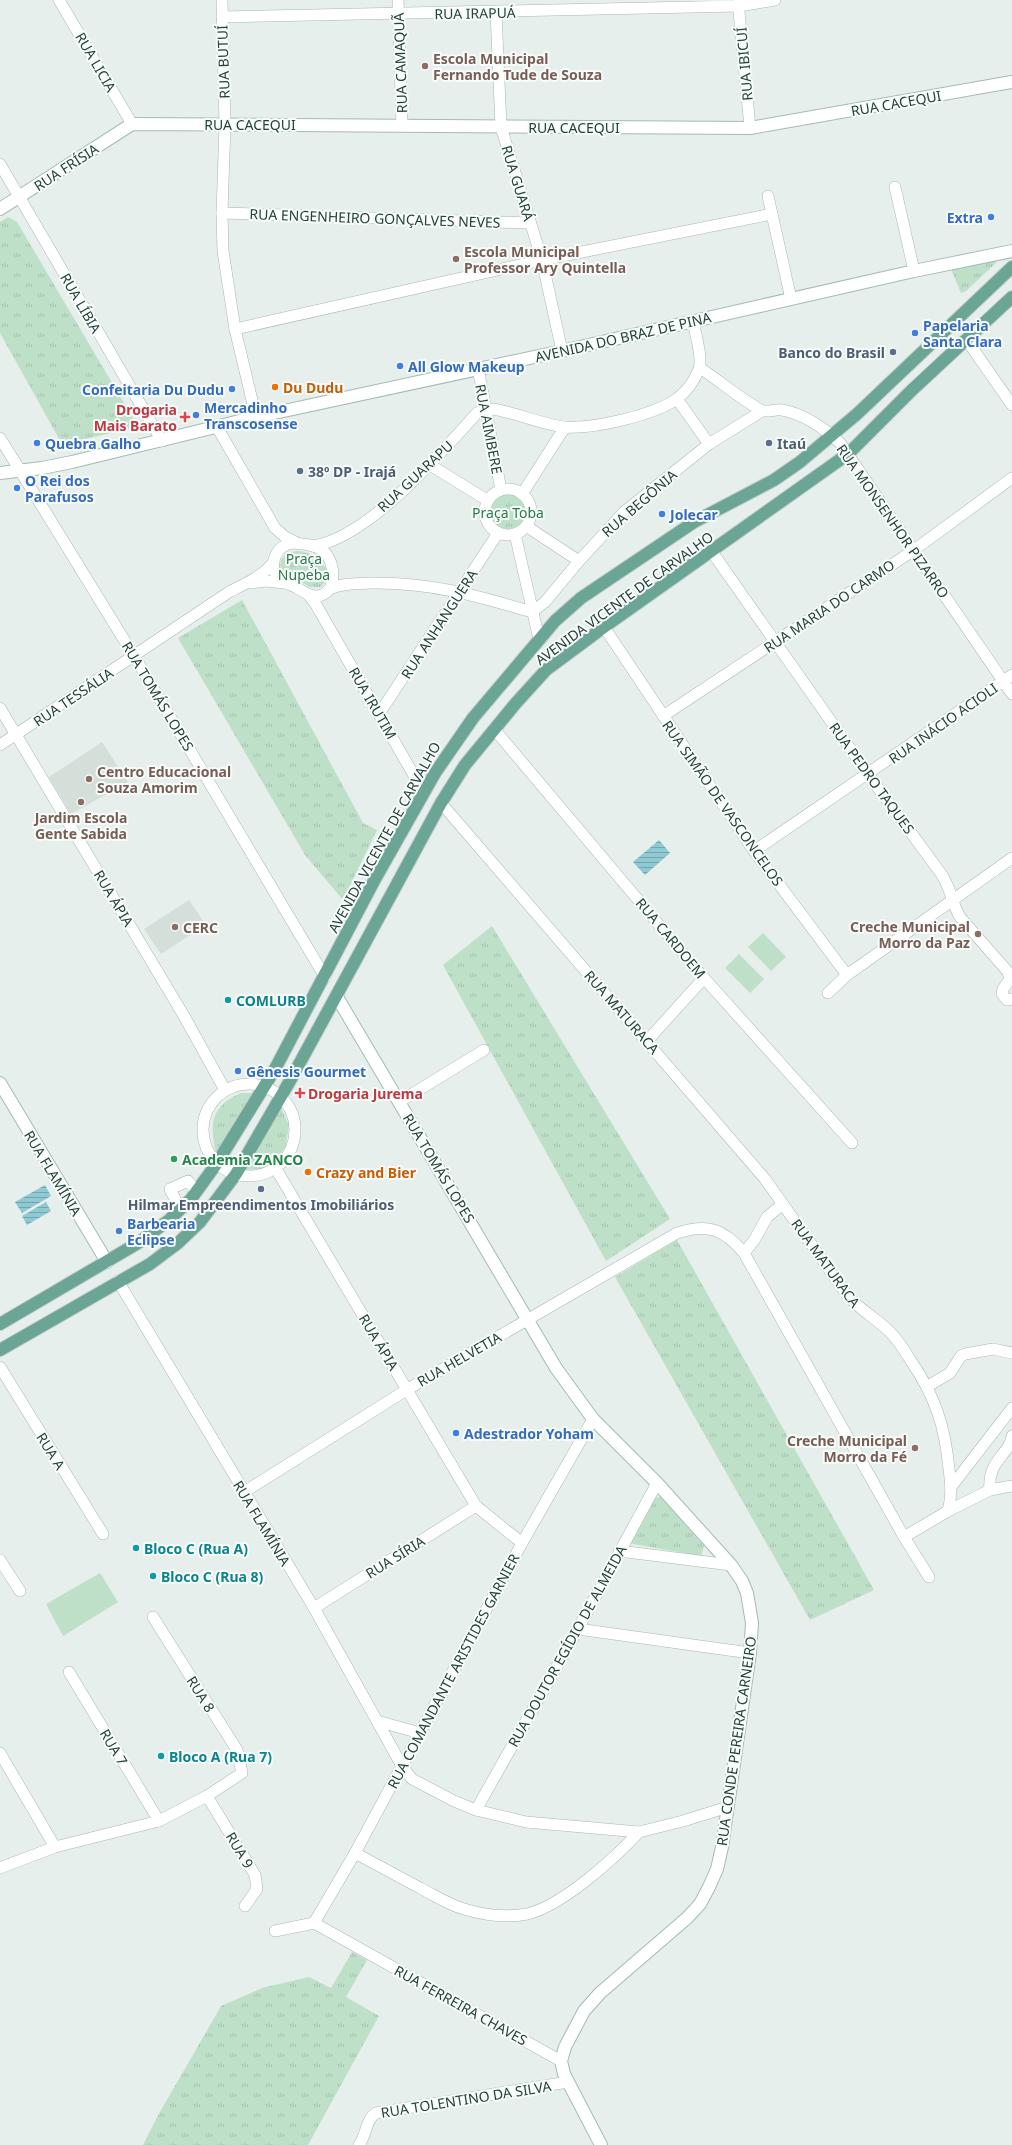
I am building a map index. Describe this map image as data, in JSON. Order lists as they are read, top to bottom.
{
  "streets": {
    "main road": [
      "RUA CACEQUI",
      "RUA FRÍSIA",
      "AVENIDA DO BRAZ DE PINA",
      "AVENIDA VICENTE DE CARVALHO",
      "RUA TOMÁS LOPES",
      "RUA FLAMÍNIA",
      "RUA CONDE PEREIRA CARNEIRO"
    ],
    "street": [
      "RUA IRAPUÁ",
      "RUA LICIA",
      "RUA BUTUÍ",
      "RUA CAMAQUÃ",
      "RUA IBICUÍ",
      "RUA GUARÁ",
      "RUA ENGENHEIRO GONÇALVES NEVES",
      "RUA LÍBIA",
      "RUA AIMBERE",
      "RUA GUARAPU",
      "RUA BEGÔNIA",
      "RUA MONSENHOR PIZARRO",
      "RUA MARIA DO CARMO",
      "RUA ANHANGUERA",
      "RUA TESSÁLIA",
      "RUA IRUTIM",
      "RUA INÁCIO ACIOLI",
      "RUA PEDRO TAQUES",
      "RUA SIMÃO DE VASCONCELOS",
      "RUA ÁPIA",
      "RUA CARDOEM",
      "RUA MATURACA",
      "RUA HELVETIA",
      "RUA A",
      "RUA SÍRIA",
      "RUA DOUTOR EGÍDIO DE ALMEIDA",
      "RUA COMANDANTE ARISTIDES GARNIER",
      "RUA 8",
      "RUA 7",
      "RUA 9",
      "RUA FERREIRA CHAVES",
      "RUA TOLENTINO DA SILVA"
    ]
  },
  "crossings": [
    ["RUA IRAPUÁ", "RUA BUTUÍ"],
    ["RUA IRAPUÁ", "RUA CAMAQUÃ"],
    ["RUA IRAPUÁ", "RUA IBICUÍ"],
    ["RUA IRAPUÁ", "RUA GUARÁ"],
    ["RUA LICIA", "RUA CACEQUI"],
    ["RUA LICIA", "RUA FRÍSIA"],
    ["RUA BUTUÍ", "RUA CACEQUI"],
    ["RUA BUTUÍ", "RUA ENGENHEIRO GONÇALVES NEVES"],
    ["RUA BUTUÍ", "AVENIDA DO BRAZ DE PINA"],
    ["RUA CAMAQUÃ", "RUA CACEQUI"],
    ["RUA IBICUÍ", "RUA CACEQUI"],
    ["RUA CACEQUI", "RUA FRÍSIA"],
    ["RUA CACEQUI", "RUA GUARÁ"],
    ["RUA FRÍSIA", "RUA LÍBIA"],
    ["RUA GUARÁ", "RUA ENGENHEIRO GONÇALVES NEVES"],
    ["RUA GUARÁ", "AVENIDA DO BRAZ DE PINA"],
    ["RUA LÍBIA", "AVENIDA DO BRAZ DE PINA"],
    ["AVENIDA DO BRAZ DE PINA", "RUA AIMBERE"],
    ["AVENIDA DO BRAZ DE PINA", "RUA TOMÁS LOPES"],
    ["RUA AIMBERE", "RUA GUARAPU"],
    ["RUA AIMBERE", "RUA ANHANGUERA"],
    ["RUA GUARAPU", "RUA TESSÁLIA"],
    ["RUA GUARAPU", "RUA IRUTIM"],
    ["RUA BEGÔNIA", "RUA MONSENHOR PIZARRO"],
    ["RUA MONSENHOR PIZARRO", "AVENIDA VICENTE DE CARVALHO"],
    ["RUA MONSENHOR PIZARRO", "RUA MARIA DO CARMO"],
    ["RUA MONSENHOR PIZARRO", "RUA INÁCIO ACIOLI"],
    ["AVENIDA VICENTE DE CARVALHO", "RUA TOMÁS LOPES"],
    ["AVENIDA VICENTE DE CARVALHO", "RUA IRUTIM"],
    ["AVENIDA VICENTE DE CARVALHO", "RUA PEDRO TAQUES"],
    ["AVENIDA VICENTE DE CARVALHO", "RUA SIMÃO DE VASCONCELOS"],
    ["AVENIDA VICENTE DE CARVALHO", "RUA CARDOEM"],
    ["AVENIDA VICENTE DE CARVALHO", "RUA MATURACA"],
    ["AVENIDA VICENTE DE CARVALHO", "RUA FLAMÍNIA"],
    ["RUA MARIA DO CARMO", "RUA PEDRO TAQUES"],
    ["RUA MARIA DO CARMO", "RUA SIMÃO DE VASCONCELOS"],
    ["RUA ANHANGUERA", "RUA IRUTIM"],
    ["RUA TOMÁS LOPES", "RUA TESSÁLIA"],
    ["RUA TOMÁS LOPES", "RUA HELVETIA"],
    ["RUA TOMÁS LOPES", "RUA CONDE PEREIRA CARNEIRO"],
    ["RUA TESSÁLIA", "RUA IRUTIM"],
    ["RUA TESSÁLIA", "RUA ÁPIA"],
    ["RUA INÁCIO ACIOLI", "RUA PEDRO TAQUES"],
    ["RUA INÁCIO ACIOLI", "RUA SIMÃO DE VASCONCELOS"],
    ["RUA ÁPIA", "RUA HELVETIA"],
    ["RUA ÁPIA", "RUA SÍRIA"],
    ["RUA ÁPIA", "RUA COMANDANTE ARISTIDES GARNIER"],
    ["RUA FLAMÍNIA", "RUA HELVETIA"],
    ["RUA FLAMÍNIA", "RUA SÍRIA"],
    ["RUA FLAMÍNIA", "RUA DOUTOR EGÍDIO DE ALMEIDA"],
    ["RUA FLAMÍNIA", "RUA COMANDANTE ARISTIDES GARNIER"],
    ["RUA HELVETIA", "RUA CONDE PEREIRA CARNEIRO"],
    ["RUA DOUTOR EGÍDIO DE ALMEIDA", "RUA CONDE PEREIRA CARNEIRO"],
    ["RUA COMANDANTE ARISTIDES GARNIER", "RUA CONDE PEREIRA CARNEIRO"],
    ["RUA COMANDANTE ARISTIDES GARNIER", "RUA FERREIRA CHAVES"],
    ["RUA 8", "RUA 9"],
    ["RUA CONDE PEREIRA CARNEIRO", "RUA FERREIRA CHAVES"]
  ],
  "parks": ["Praça Toba", "Praça Nupeba"],
  "places": {
    "other": [
      "Escola Municipal Fernando Tude de Souza",
      "Extra",
      "Escola Municipal Professor Ary Quintella",
      "Papelaria Santa Clara",
      "Banco do Brasil",
      "All Glow Makeup",
      "Du Dudu",
      "Confeitaria Du Dudu",
      "Mercadinho Transcosense",
      "Quebra Galho",
      "Itaú",
      "38º DP - Irajá",
      "O Rei dos Parafusos",
      "Jolecar",
      "Centro Educacional Souza Amorim",
      "Jardim Escola Gente Sabida",
      "CERC",
      "Creche Municipal Morro da Paz",
      "COMLURB",
      "Gênesis Gourmet",
      "Academia ZANCO",
      "Crazy and Bier",
      "Hilmar Empreendimentos Imobiliários",
      "Barbearia Eclipse",
      "Adestrador Yoham",
      "Creche Municipal Morro da Fé",
      "Bloco C (Rua A)",
      "Bloco C (Rua 8)",
      "Bloco A (Rua 7)"
    ],
    "health": ["Drogaria Mais Barato", "Drogaria Jurema"]
  }
}
